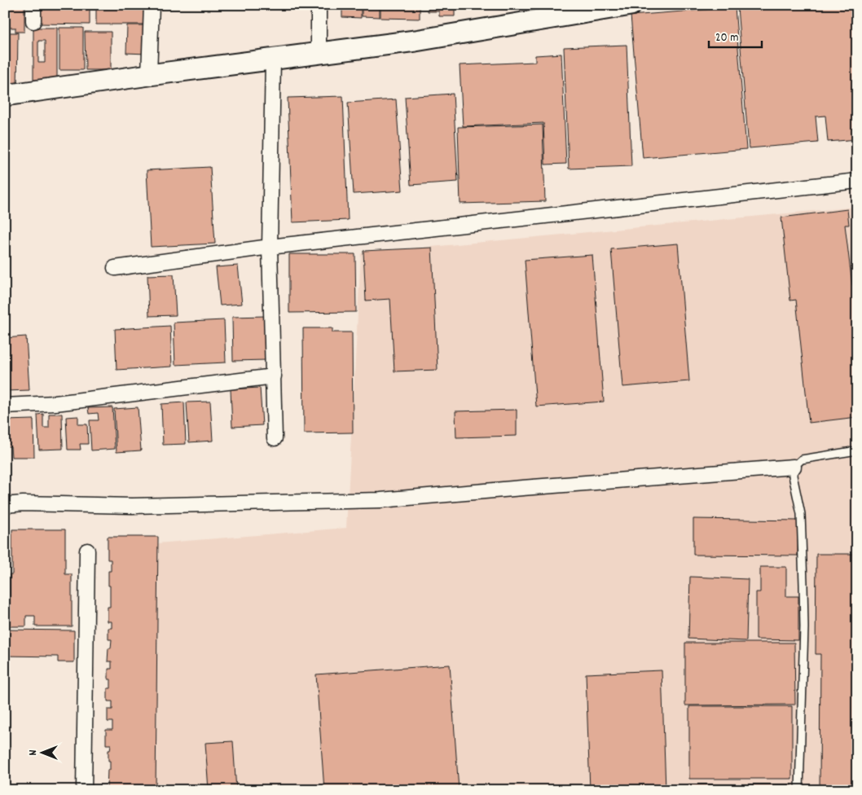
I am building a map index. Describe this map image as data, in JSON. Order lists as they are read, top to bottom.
{
  "scale_bar": "20 m",
  "north": "left"
}
